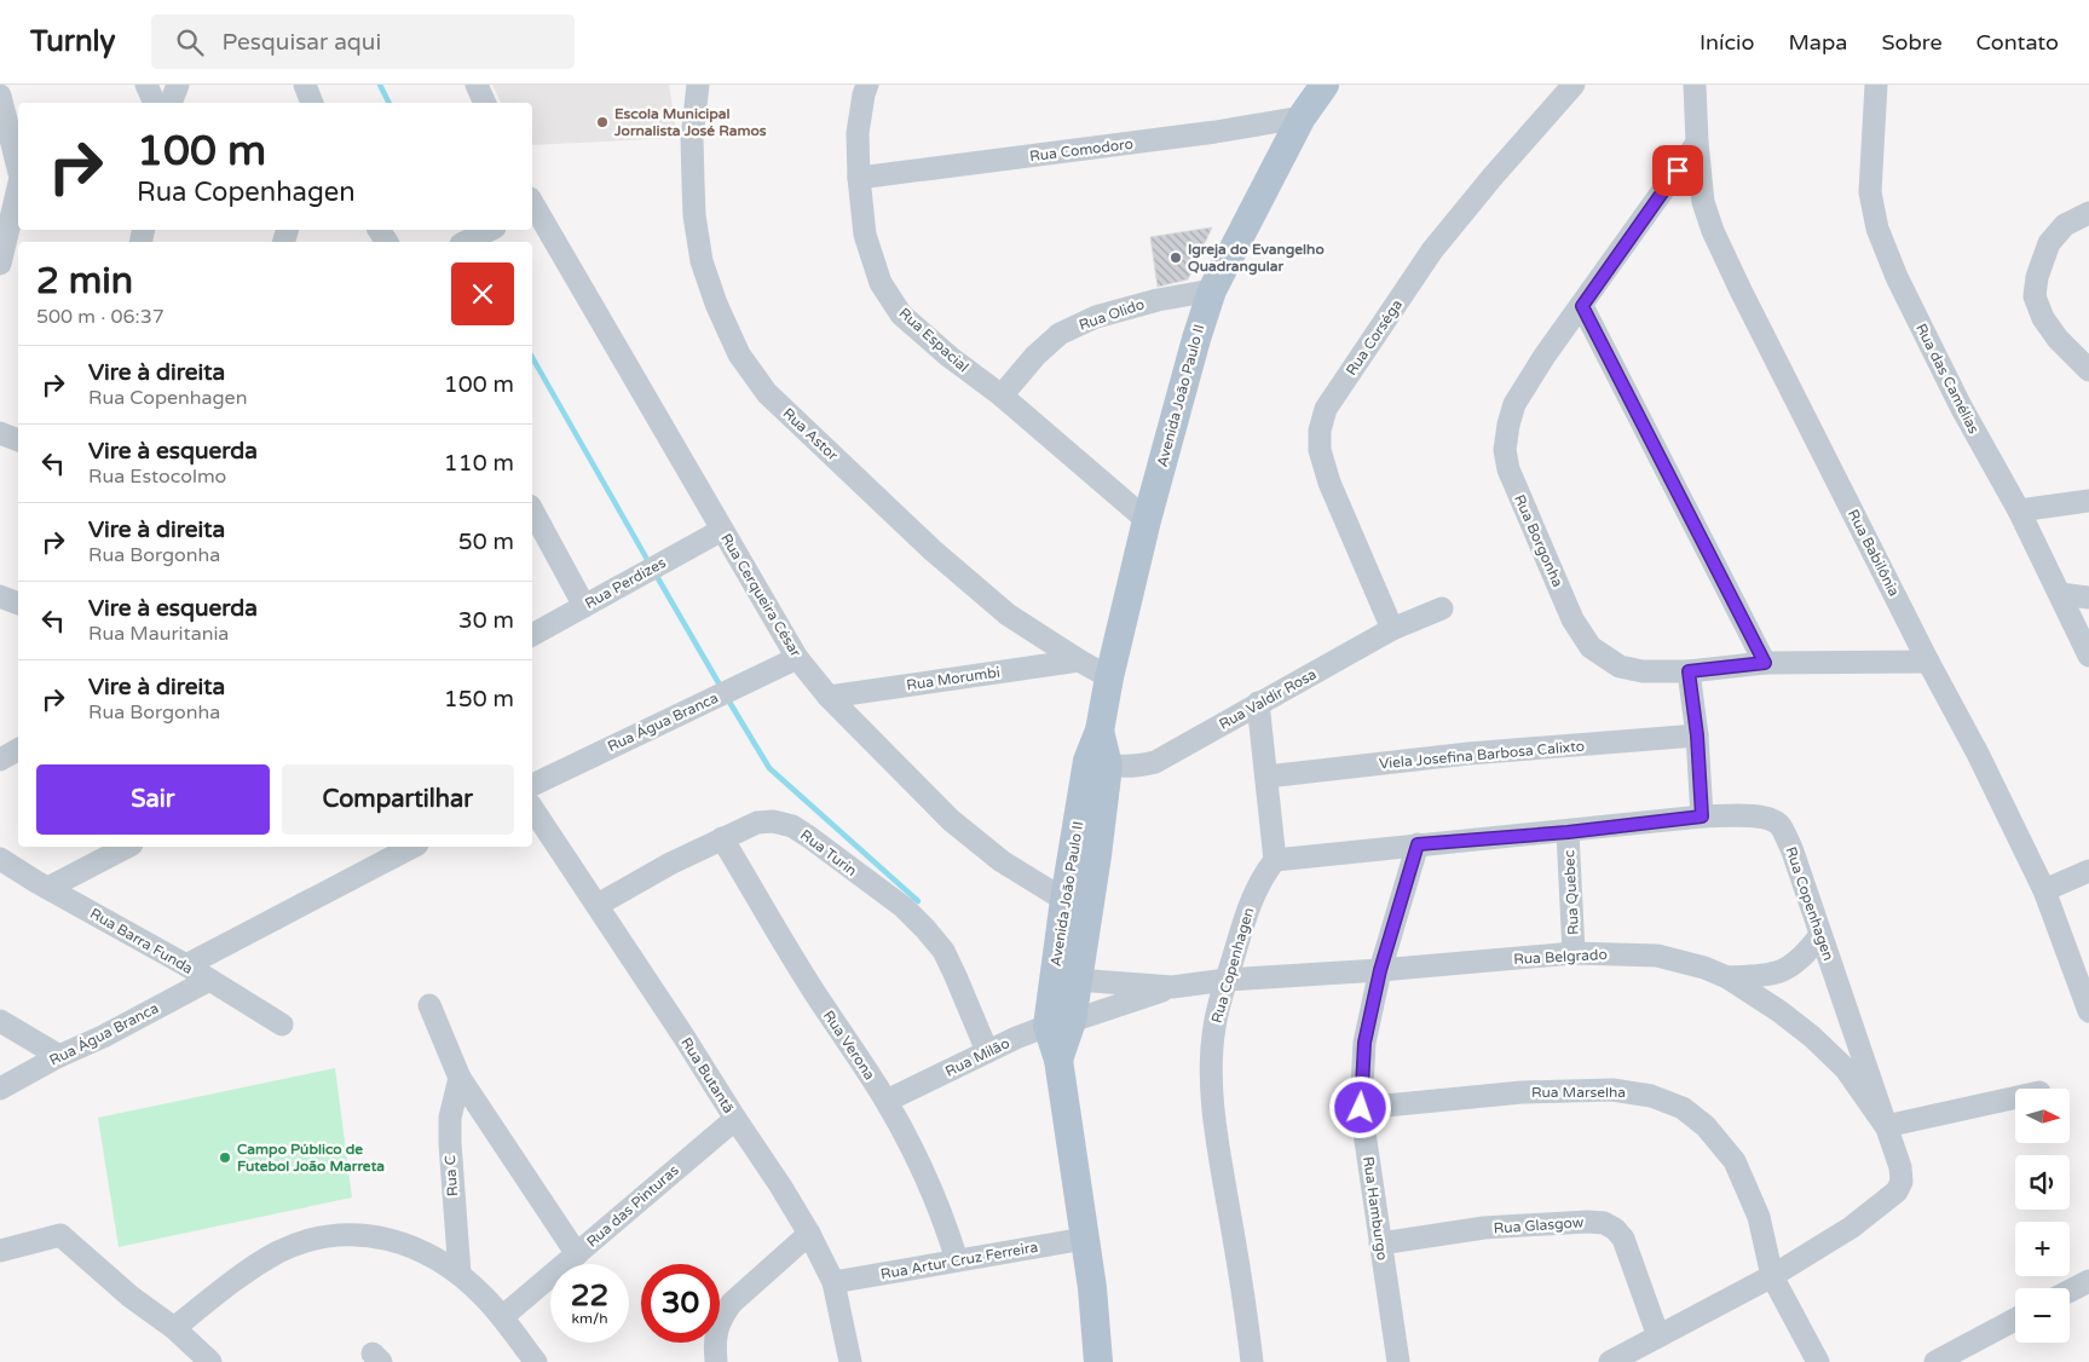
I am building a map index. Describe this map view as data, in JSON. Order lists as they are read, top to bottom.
{
  "streets": {
    "main road": ["Avenida João Paulo II"],
    "street": [
      "Rua Comodoro",
      "Rua Olido",
      "Rua Corséga",
      "Rua Espacial",
      "Rua das Camélias",
      "Rua Astor",
      "Rua Borgonha",
      "Rua Babilônia",
      "Rua Perdizes",
      "Rua Cerqueira César",
      "Rua Morumbi",
      "Rua Valdir Rosa",
      "Rua Água Branca",
      "Viela Josefina Barbosa Calixto",
      "Rua Turin",
      "Rua Quebec",
      "Rua Copenhagen",
      "Rua Barra Funda",
      "Rua Belgrado",
      "Rua Verona",
      "Rua Milão",
      "Rua Butantã",
      "Rua Marselha",
      "Rua C",
      "Rua das Pinturas",
      "Rua Hamburgo",
      "Rua Glasgow",
      "Rua Artur Cruz Ferreira"
    ]
  },
  "crossings": [
    ["Rua Comodoro", "Rua Espacial"],
    ["Rua Comodoro", "Avenida João Paulo II"],
    ["Rua Olido", "Rua Espacial"],
    ["Rua Olido", "Avenida João Paulo II"],
    ["Rua Corséga", "Rua Valdir Rosa"],
    ["Rua Espacial", "Avenida João Paulo II"],
    ["Avenida João Paulo II", "Rua Astor"],
    ["Avenida João Paulo II", "Rua Cerqueira César"],
    ["Avenida João Paulo II", "Rua Valdir Rosa"],
    ["Avenida João Paulo II", "Rua Belgrado"],
    ["Avenida João Paulo II", "Rua Milão"],
    ["Avenida João Paulo II", "Rua Artur Cruz Ferreira"],
    ["Rua Astor", "Rua Morumbi"],
    ["Rua Borgonha", "Rua Babilônia"],
    ["Rua Perdizes", "Rua Cerqueira César"],
    ["Rua Cerqueira César", "Rua Morumbi"],
    ["Rua Cerqueira César", "Rua Água Branca"],
    ["Rua Água Branca", "Rua Barra Funda"],
    ["Rua Turin", "Rua Verona"],
    ["Rua Turin", "Rua Milão"],
    ["Rua Turin", "Rua Butantã"],
    ["Rua Quebec", "Rua Copenhagen"],
    ["Rua Quebec", "Rua Belgrado"],
    ["Rua Copenhagen", "Rua Belgrado"],
    ["Rua Copenhagen", "Rua Marselha"],
    ["Rua Copenhagen", "Rua Hamburgo"],
    ["Rua Copenhagen", "Rua Glasgow"],
    ["Rua Belgrado", "Rua Milão"],
    ["Rua Belgrado", "Rua Hamburgo"],
    ["Rua Verona", "Rua Milão"],
    ["Rua Verona", "Rua Artur Cruz Ferreira"],
    ["Rua Butantã", "Rua das Pinturas"],
    ["Rua Butantã", "Rua Artur Cruz Ferreira"],
    ["Rua Marselha", "Rua Hamburgo"],
    ["Rua Hamburgo", "Rua Glasgow"]
  ],
  "places": ["Escola Municipal Jornalista José Ramos", "Igreja do Evangelho Quadrangular", "Campo Público de Futebol João Marreta"],
  "north": "right",
  "page": {
    "header": "Turnly",
    "search": "Pesquisar aqui",
    "nav": [
      "Início",
      "Mapa",
      "Sobre",
      "Contato"
    ],
    "turn": ["100 m", "Rua Copenhagen"],
    "heading": ["2 min", "500 m · 06:37"],
    "list": [
      {
        "name": "Vire à direita",
        "note": "Rua Copenhagen",
        "value": "100 m"
      },
      {
        "name": "Vire à esquerda",
        "note": "Rua Estocolmo",
        "value": "110 m"
      },
      {
        "name": "Vire à direita",
        "note": "Rua Borgonha",
        "value": "50 m"
      },
      {
        "name": "Vire à esquerda",
        "note": "Rua Mauritania",
        "value": "30 m"
      },
      {
        "name": "Vire à direita",
        "note": "Rua Borgonha",
        "value": "150 m"
      }
    ],
    "buttons": ["Sair", "Compartilhar"],
    "map_buttons": ["+", "−"],
    "speed": "22 km/h",
    "limit": "30"
  }
}
